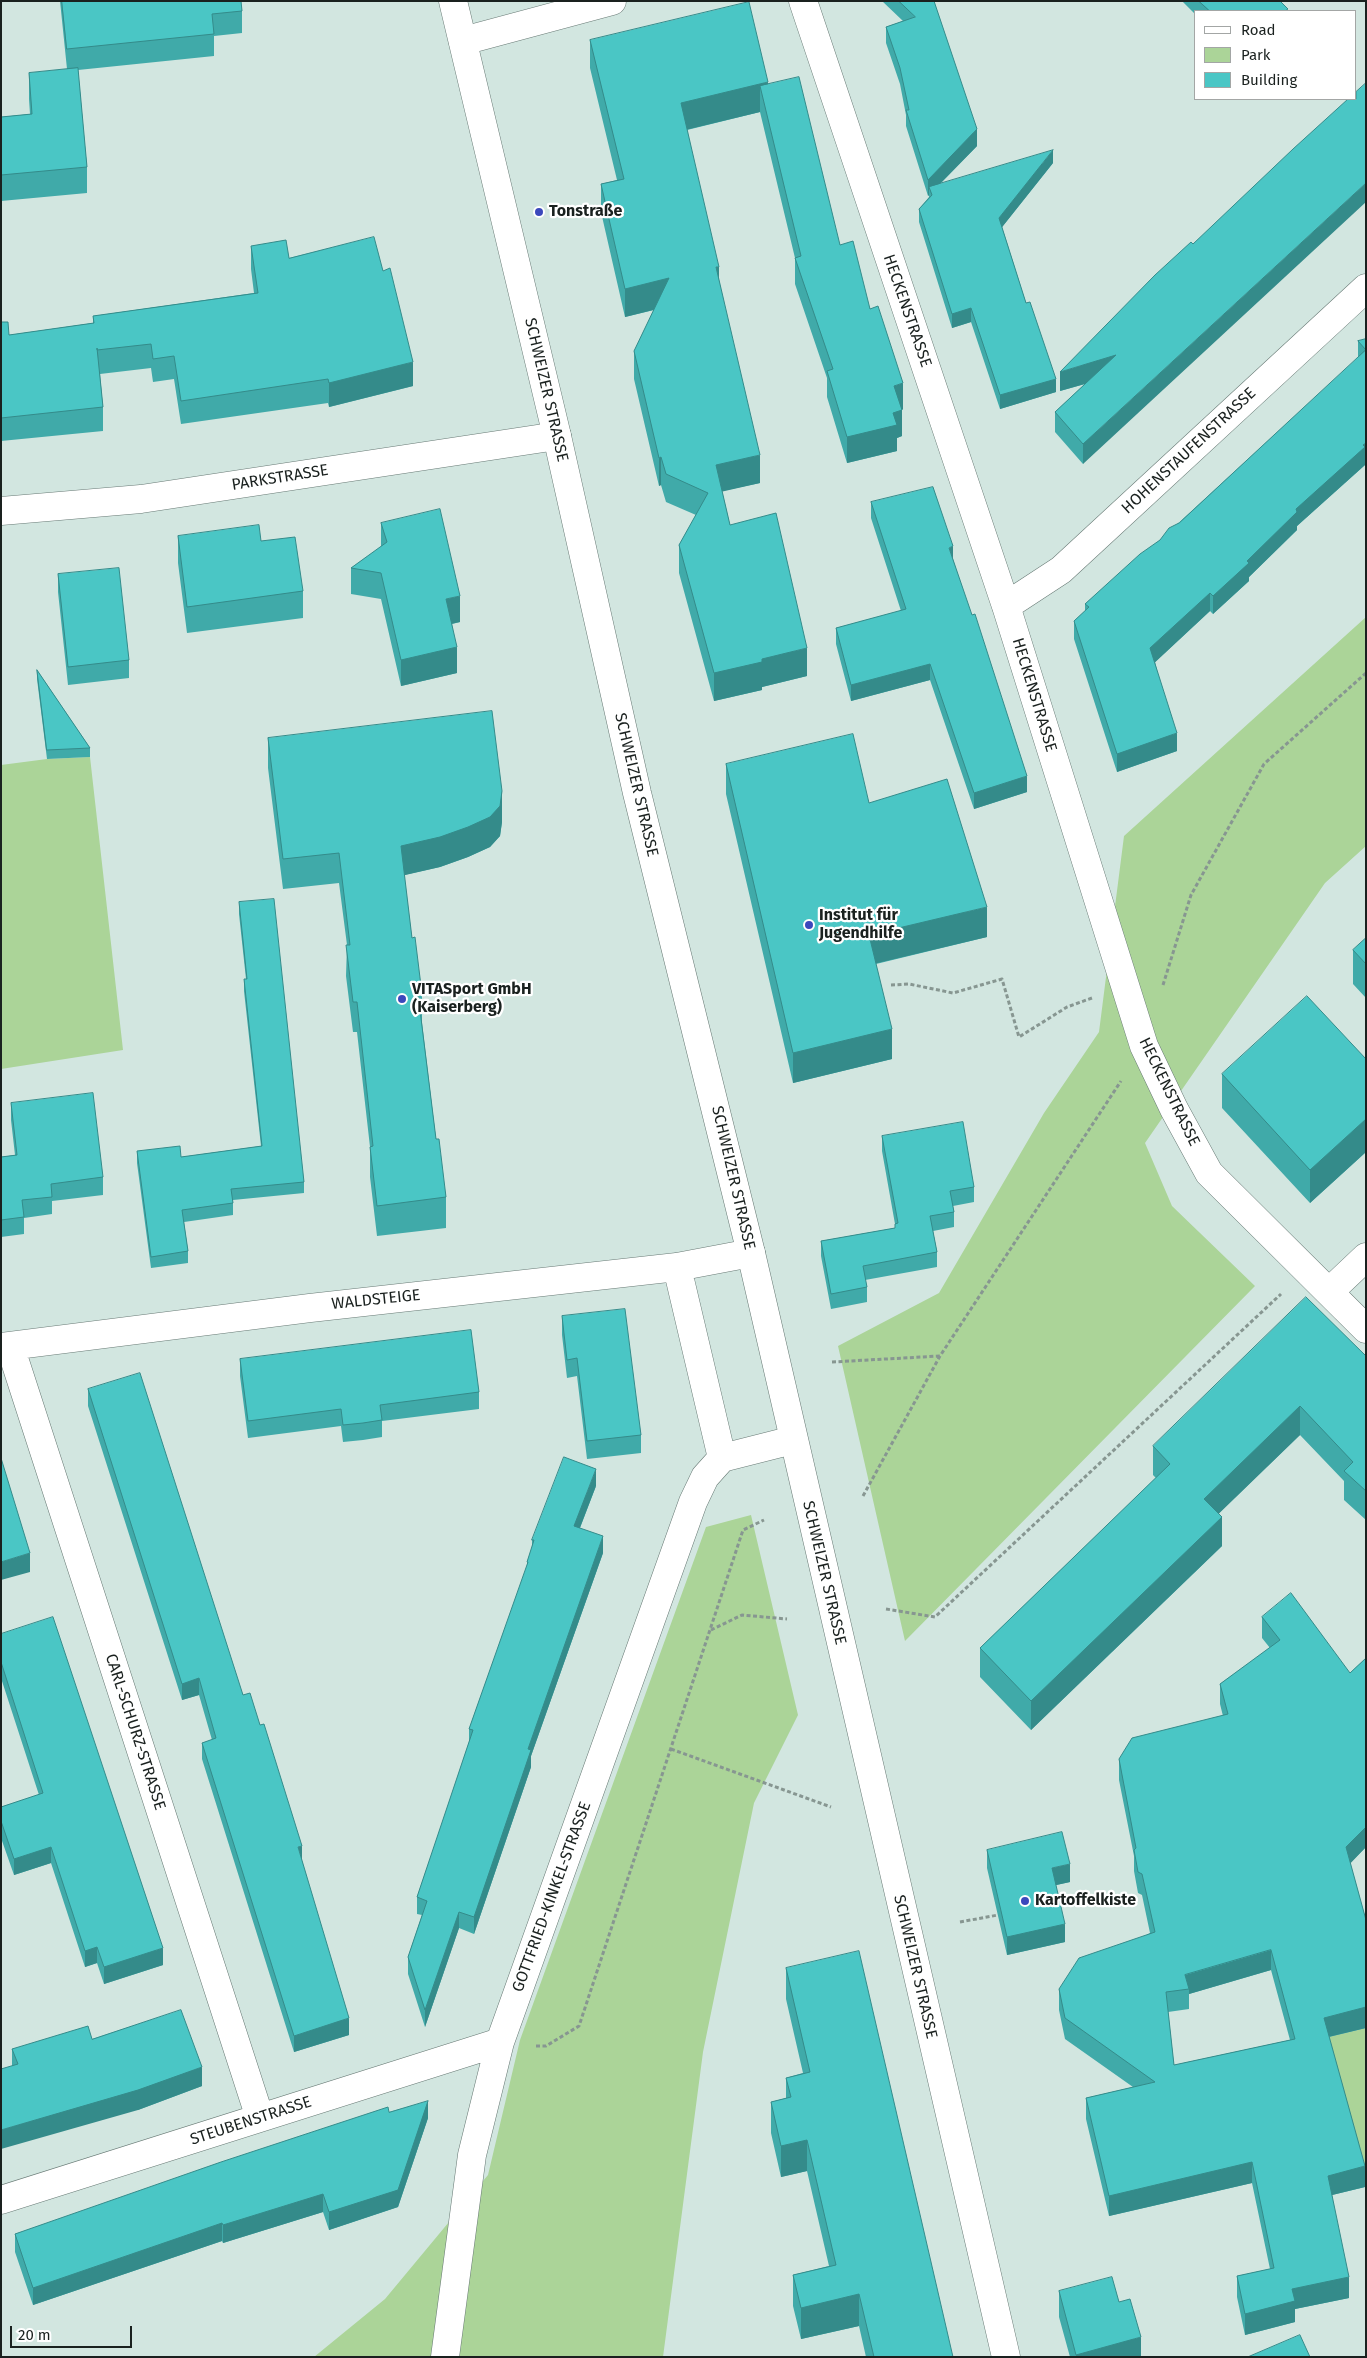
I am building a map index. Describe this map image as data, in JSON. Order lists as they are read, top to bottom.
{
  "streets": {
    "street": [
      "HECKENSTRASSE",
      "SCHWEIZER STRASSE",
      "HOHENSTAUFENSTRASSE",
      "PARKSTRASSE",
      "WALDSTEIGE",
      "CARL-SCHURZ-STRASSE",
      "GOTTFRIED-KINKEL-STRASSE",
      "STEUBENSTRASSE"
    ]
  },
  "crossings": [
    ["HECKENSTRASSE", "HOHENSTAUFENSTRASSE"],
    ["SCHWEIZER STRASSE", "PARKSTRASSE"],
    ["SCHWEIZER STRASSE", "WALDSTEIGE"],
    ["WALDSTEIGE", "CARL-SCHURZ-STRASSE"],
    ["CARL-SCHURZ-STRASSE", "STEUBENSTRASSE"],
    ["GOTTFRIED-KINKEL-STRASSE", "STEUBENSTRASSE"]
  ],
  "places": [
    "Tonstraße",
    "Institut für Jugendhilfe",
    "VITASport GmbH (Kaiserberg)",
    "Kartoffelkiste"
  ],
  "legend": ["Road", "Park", "Building"],
  "scale_bar": "20 m"
}
